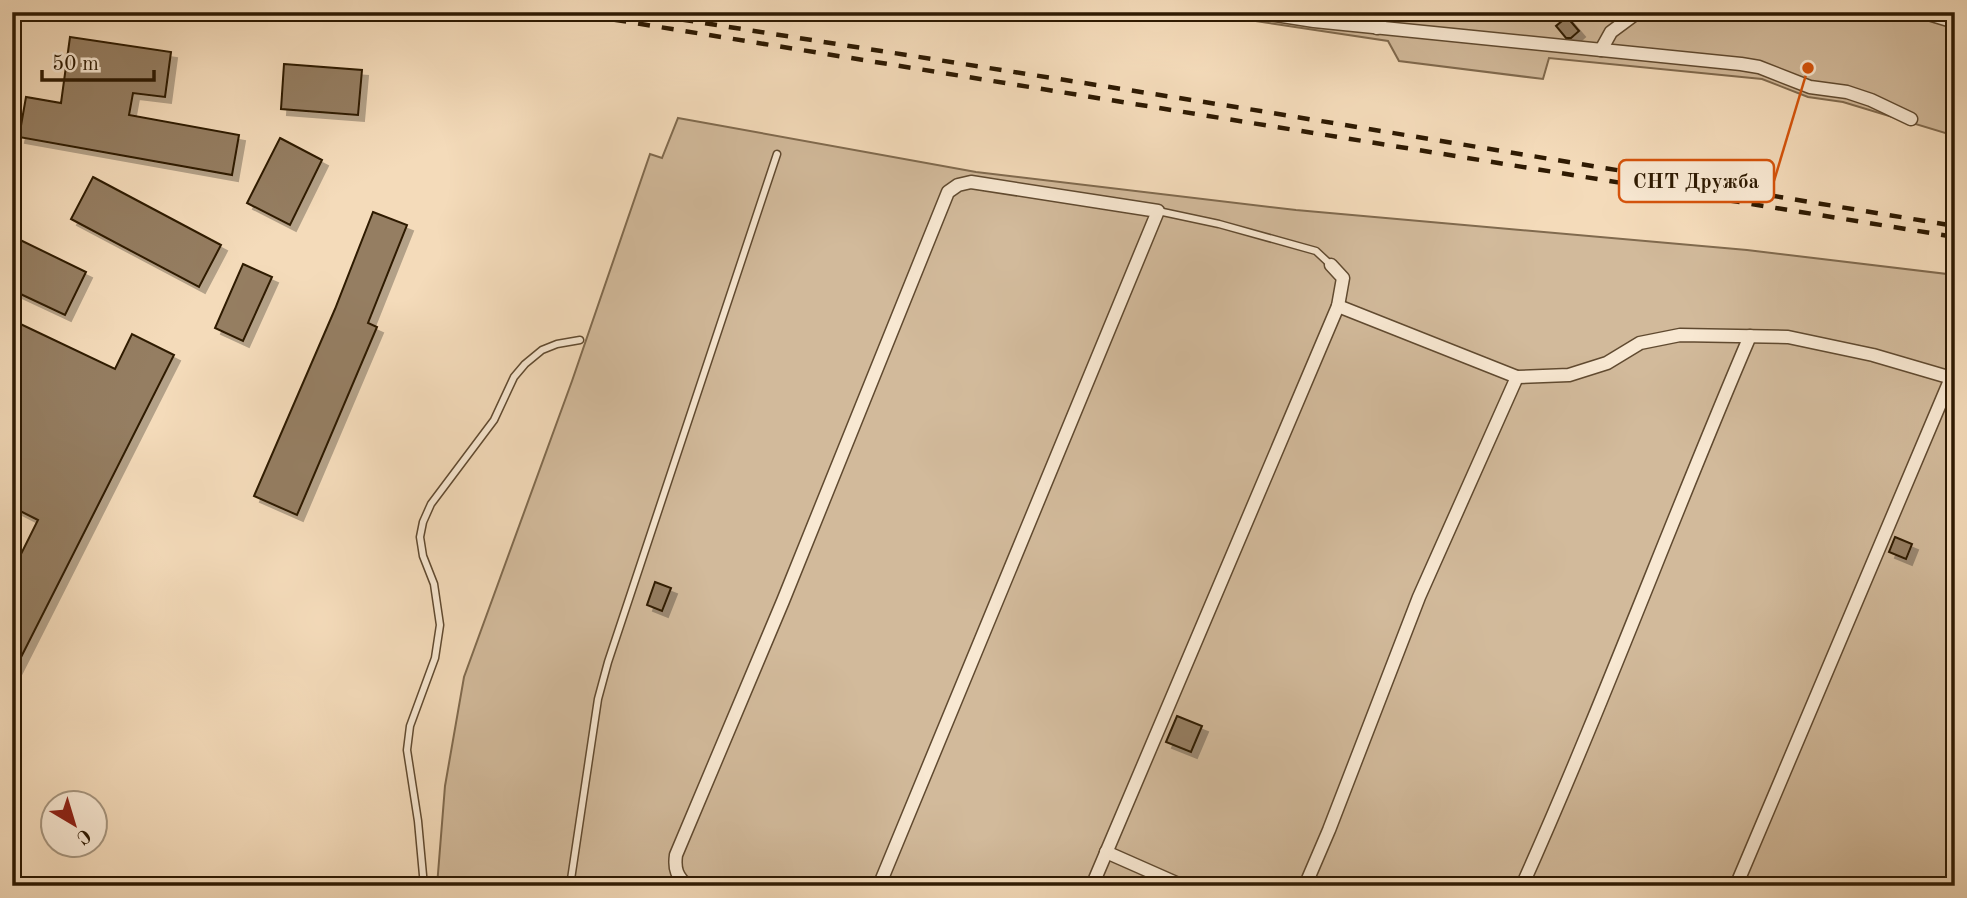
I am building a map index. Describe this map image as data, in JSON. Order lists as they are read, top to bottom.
{
  "places": ["СНТ Дружба"],
  "scale_bar": "50 m",
  "north": "bottom right"
}
